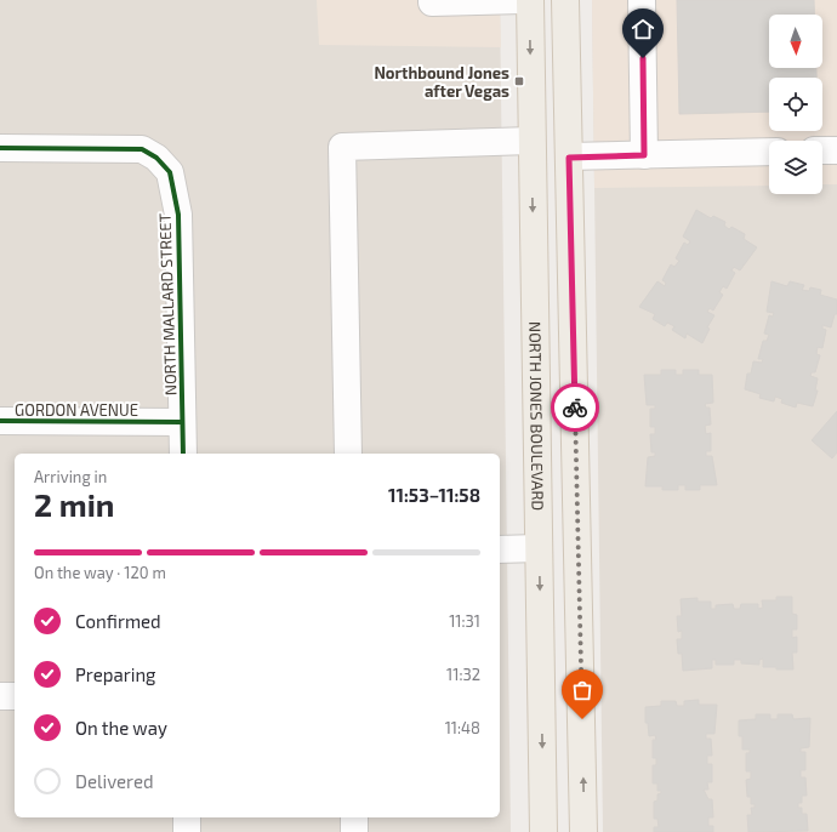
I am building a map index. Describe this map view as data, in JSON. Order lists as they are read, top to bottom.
{
  "streets": {
    "main road": ["NORTH JONES BOULEVARD"],
    "street": ["NORTH MALLARD STREET", "GORDON AVENUE"]
  },
  "crossings": [
    ["NORTH MALLARD STREET", "GORDON AVENUE"]
  ],
  "places": {
    "transit": ["Northbound Jones after Vegas"]
  },
  "north": "bottom",
  "page": {
    "heading": ["2 min", "Arriving in", "11:53–11:58"],
    "bar": "On the way · 120 m",
    "list": [
      ["Confirmed", "11:31"],
      ["Preparing", "11:32"],
      ["On the way", "11:48"],
      "Delivered"
    ]
  }
}
